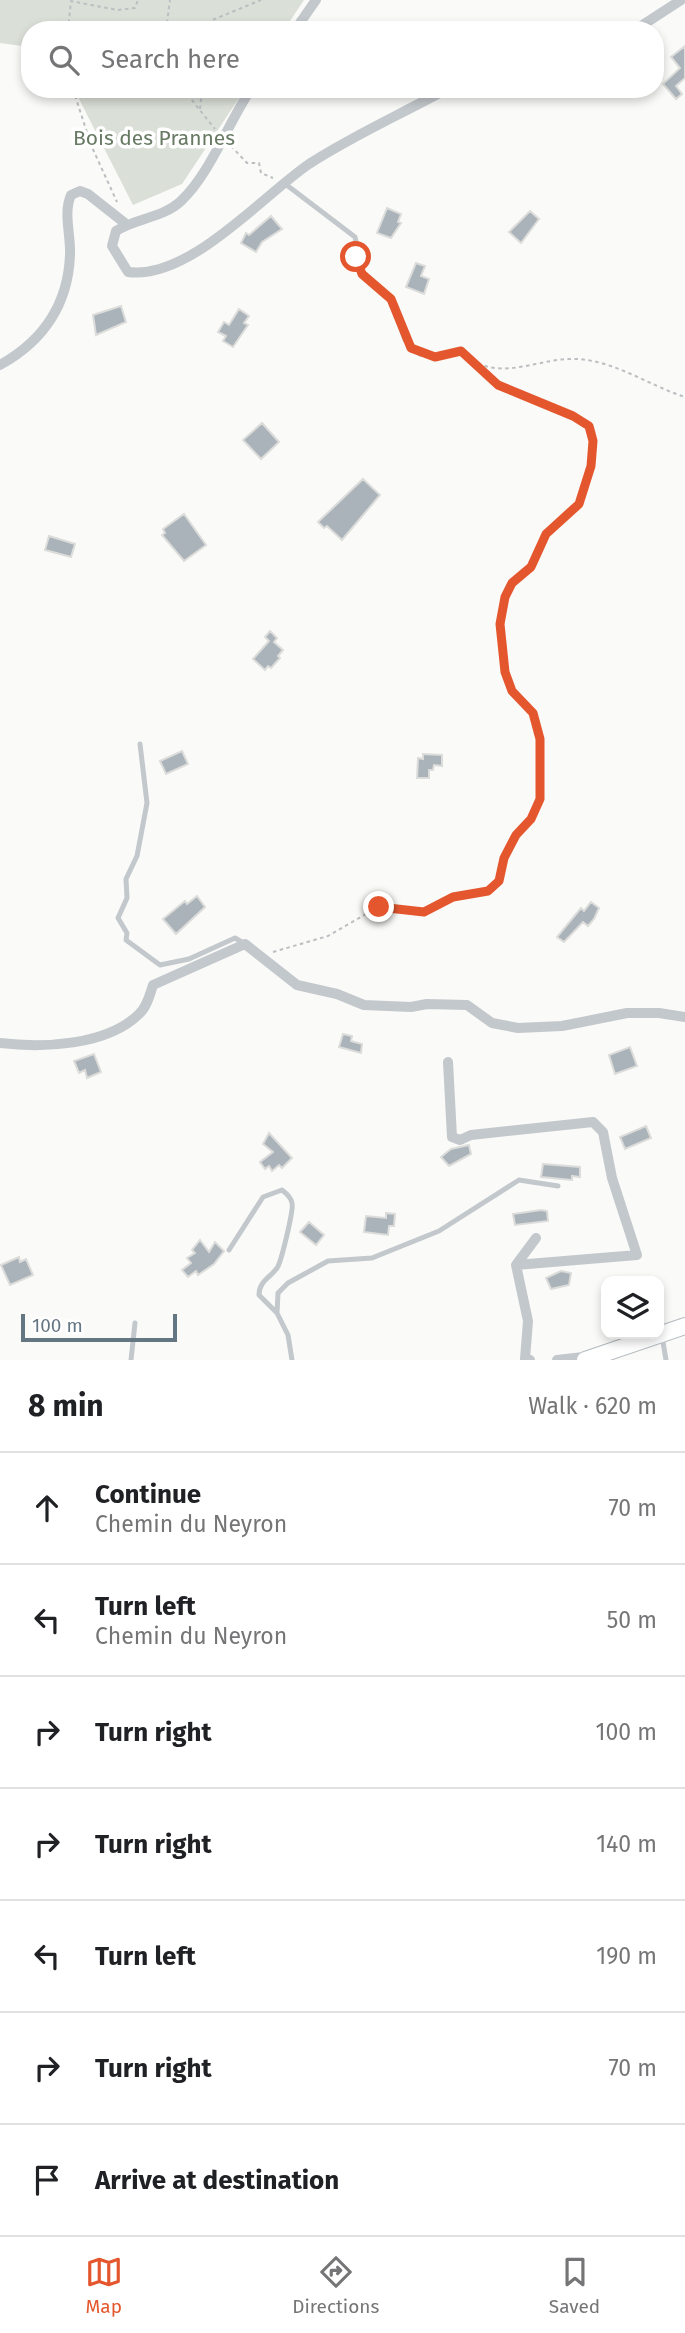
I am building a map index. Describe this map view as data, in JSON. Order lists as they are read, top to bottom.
{
  "parks": ["Bois des Prannes"],
  "scale_bar": "100 m",
  "page": {
    "search": "Search here",
    "scale": "100 m",
    "heading": ["8 min", "Walk · 620 m"],
    "list": [
      ["Continue", "Chemin du Neyron", "70 m"],
      ["Turn left", "Chemin du Neyron", "50 m"],
      ["Turn right", "100 m"],
      ["Turn right", "140 m"],
      ["Turn left", "190 m"],
      ["Turn right", "70 m"],
      "Arrive at destination"
    ],
    "nav": ["Map", "Directions", "Saved"]
  }
}
